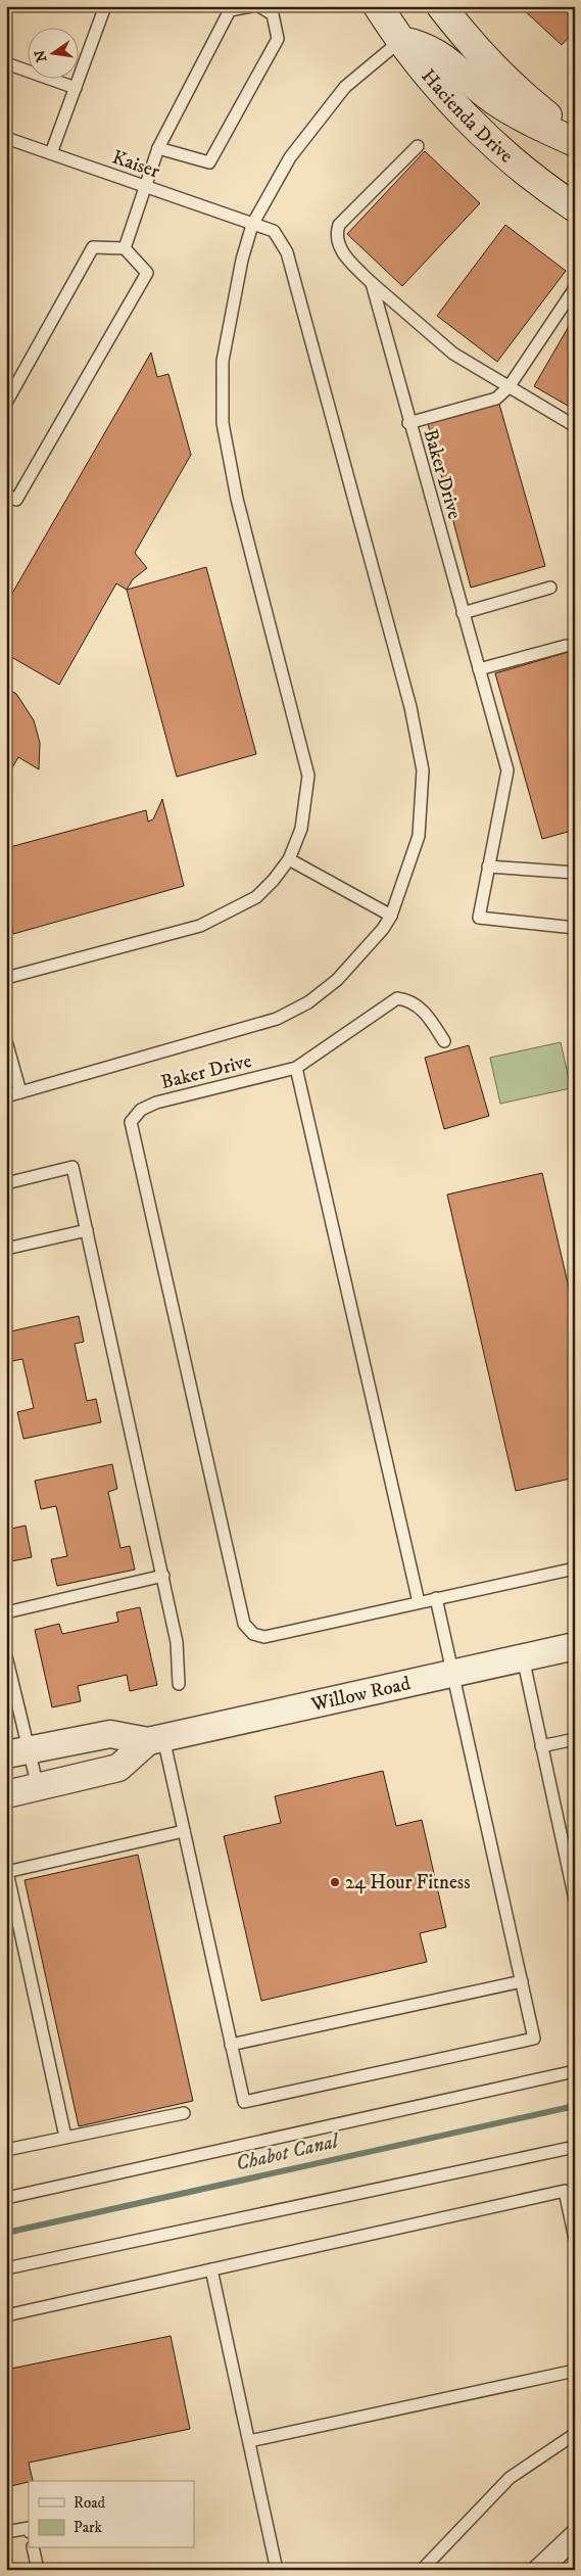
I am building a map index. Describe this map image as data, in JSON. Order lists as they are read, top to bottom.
{
  "streets": {
    "main road": ["Hacienda Drive"],
    "street": ["Willow Road"],
    "lane": ["Kaiser", "Baker Drive"]
  },
  "water": ["Chabot Canal"],
  "places": ["24 Hour Fitness"],
  "legend": ["Road", "Park"],
  "north": "left"
}
